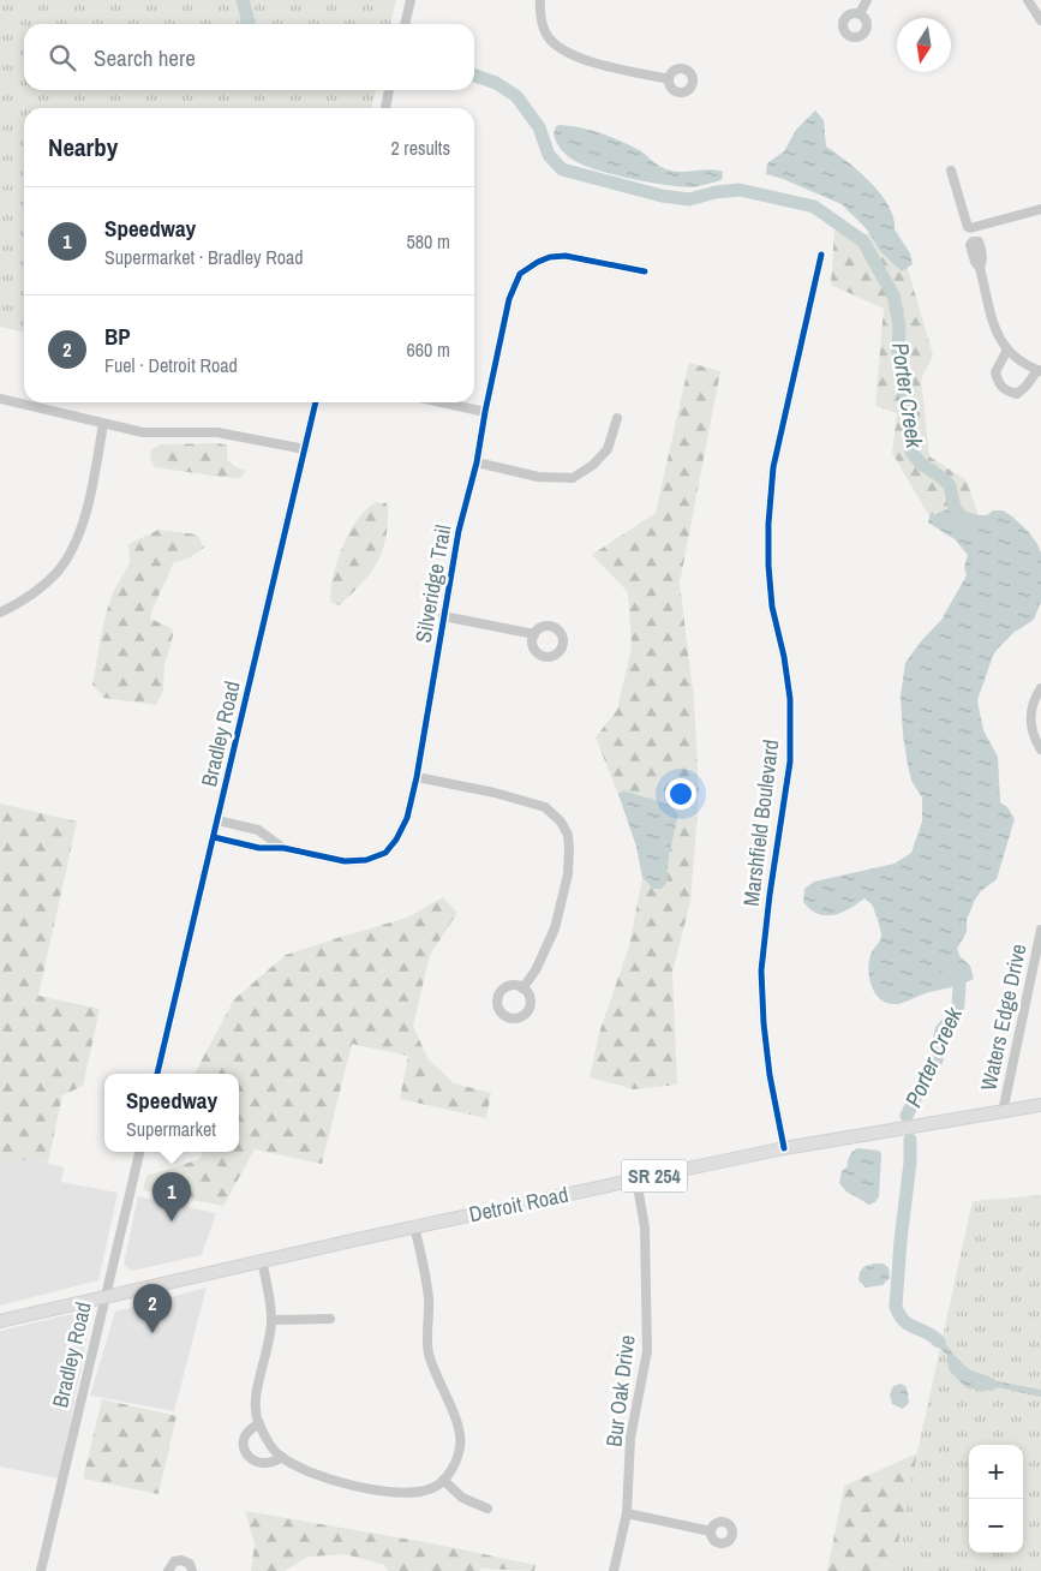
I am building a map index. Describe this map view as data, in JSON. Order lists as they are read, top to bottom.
{
  "streets": {
    "main road": ["SR 254", "Detroit Road"],
    "street": [
      "Silveridge Trail",
      "Bradley Road",
      "Marshfield Boulevard",
      "Waters Edge Drive",
      "Bur Oak Drive"
    ]
  },
  "crossings": [
    ["Silveridge Trail", "Bradley Road"],
    ["Bradley Road", "Detroit Road"],
    ["Marshfield Boulevard", "Detroit Road"],
    ["Waters Edge Drive", "Detroit Road"],
    ["Detroit Road", "Bur Oak Drive"]
  ],
  "water": ["Porter Creek"],
  "north": "bottom",
  "page": {
    "search": "Search here",
    "heading": ["Nearby", "2 results"],
    "list": [
      {
        "mark": "1",
        "name": "Speedway",
        "note": "Supermarket · Bradley Road",
        "value": "580 m"
      },
      {
        "mark": "2",
        "name": "BP",
        "note": "Fuel · Detroit Road",
        "value": "660 m"
      }
    ],
    "popup": ["Speedway", "Supermarket"],
    "pins": ["1", "2"],
    "map_buttons": ["+", "−"]
  }
}
